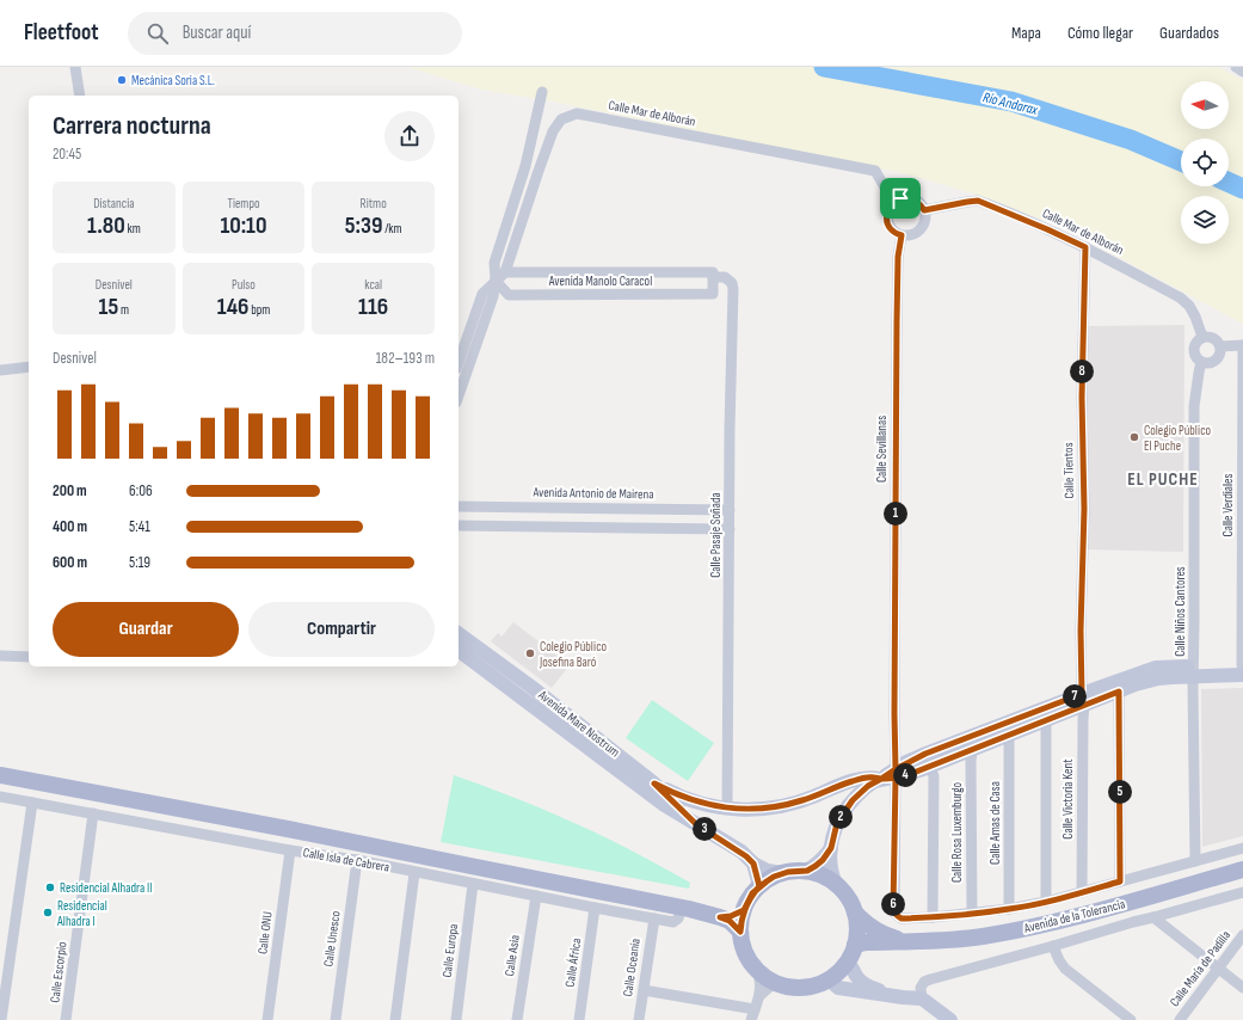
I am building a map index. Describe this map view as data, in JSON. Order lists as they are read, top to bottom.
{
  "streets": {
    "main road": ["Calle Isla de Cabrera", "Avenida de la Tolerancia"],
    "street": [
      "Calle Mar de Alborán",
      "Avenida Manolo Caracol",
      "Calle Sevillanas",
      "Calle Tientos",
      "Avenida Antonio de Mairena",
      "Calle Verdiales",
      "Calle Pasaje Soñada",
      "Calle Niños Cantores",
      "Avenida Mare Nostrum",
      "Calle Victoria Kent",
      "Calle Amas de Casa",
      "Calle Rosa Luxemburgo",
      "Calle ONU",
      "Calle Unesco",
      "Calle Europa",
      "Calle Asia",
      "Calle África",
      "Calle Oceanía",
      "Calle María de Padilla",
      "Calle Escorpio"
    ]
  },
  "crossings": [
    ["Calle Mar de Alborán", "Avenida Manolo Caracol"],
    ["Calle Mar de Alborán", "Calle Sevillanas"],
    ["Calle Mar de Alborán", "Calle Tientos"],
    ["Calle Mar de Alborán", "Calle Niños Cantores"],
    ["Avenida Manolo Caracol", "Calle Pasaje Soñada"],
    ["Calle Sevillanas", "Avenida de la Tolerancia"],
    ["Calle Tientos", "Calle Victoria Kent"],
    ["Avenida Antonio de Mairena", "Calle Pasaje Soñada"],
    ["Calle Niños Cantores", "Avenida de la Tolerancia"],
    ["Avenida Mare Nostrum", "Calle Isla de Cabrera"],
    ["Avenida Mare Nostrum", "Avenida de la Tolerancia"],
    ["Calle Victoria Kent", "Avenida de la Tolerancia"],
    ["Calle Amas de Casa", "Avenida de la Tolerancia"],
    ["Calle Rosa Luxemburgo", "Avenida de la Tolerancia"],
    ["Calle Isla de Cabrera", "Avenida de la Tolerancia"],
    ["Calle Isla de Cabrera", "Calle ONU"],
    ["Calle Isla de Cabrera", "Calle Unesco"],
    ["Calle Isla de Cabrera", "Calle Europa"],
    ["Calle Isla de Cabrera", "Calle Asia"],
    ["Calle Isla de Cabrera", "Calle África"],
    ["Calle Isla de Cabrera", "Calle Oceanía"],
    ["Calle Isla de Cabrera", "Calle Escorpio"]
  ],
  "districts": ["EL PUCHE"],
  "water": ["Río Andarax"],
  "places": [
    "Mecánica Soria S.L.",
    "Colegio Público El Puche",
    "Colegio Público Josefina Baró",
    "Residencial Alhadra II",
    "Residencial Alhadra I"
  ],
  "north": "left",
  "page": {
    "header": "Fleetfoot",
    "search": "Buscar aquí",
    "nav": ["Mapa", "Cómo llegar", "Guardados"],
    "heading": ["Carrera nocturna", "20:45"],
    "stats": [
      ["Distancia", "1.80 km"],
      ["Tiempo", "10:10"],
      ["Ritmo", "5:39 /km"],
      ["Desnivel", "15 m"],
      ["Pulso", "146 bpm"],
      ["kcal", "116"]
    ],
    "chart": ["Desnivel", "182–193 m"],
    "pins": [
      "8",
      "1",
      "7",
      "4",
      "5",
      "2",
      "3",
      "6"
    ],
    "list": [
      {
        "name": "200 m",
        "note": "6:06"
      },
      {
        "name": "400 m",
        "note": "5:41"
      },
      {
        "name": "600 m",
        "note": "5:19"
      }
    ],
    "buttons": ["Guardar", "Compartir"]
  }
}
